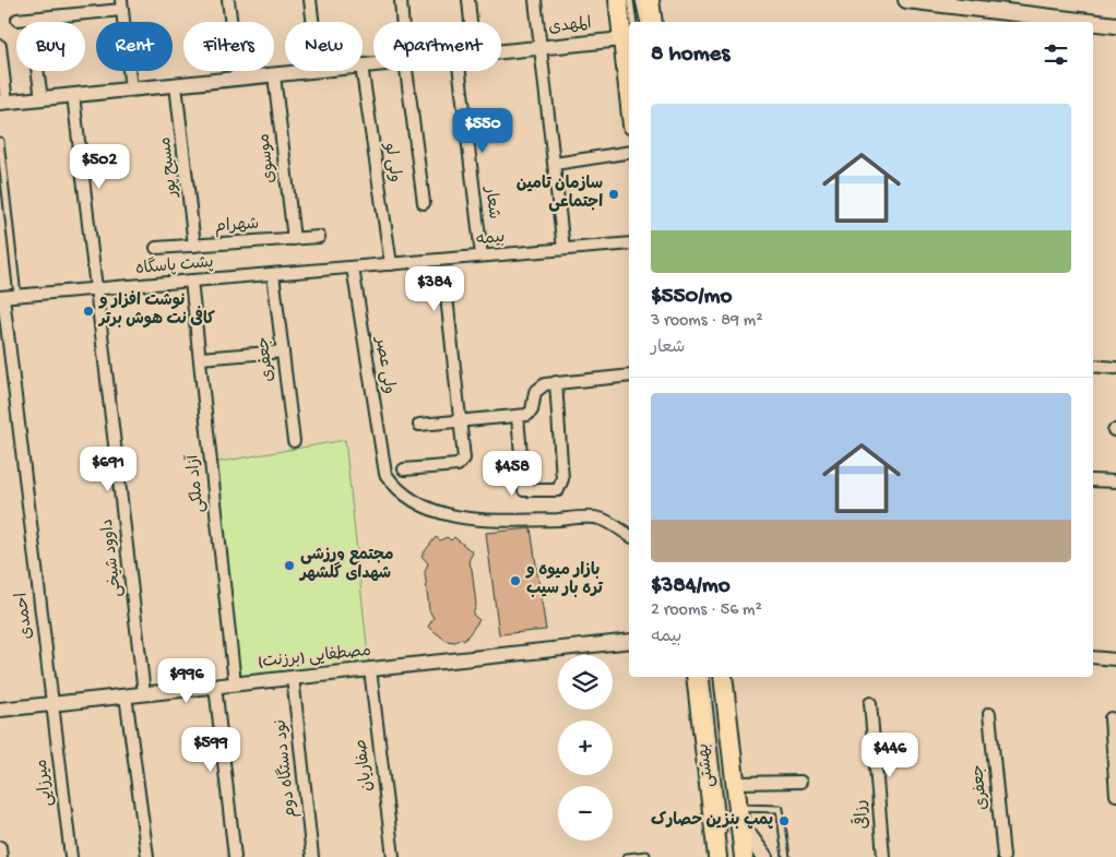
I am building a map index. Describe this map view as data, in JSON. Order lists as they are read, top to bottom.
{
  "streets": {
    "main road": ["بهشتی"],
    "street": [
      "المهدی",
      "موسوی",
      "ولی لو",
      "مسیح پور",
      "شعار",
      "شهرام",
      "بیمه",
      "پشت پاسگاه",
      "جعفری",
      "ولی عصر",
      "آزاد ملکی",
      "داوود شیخی",
      "احمدی",
      "مصطفایی (برزنت)",
      "صفاریان",
      "نود دستگاه دوم",
      "میرزایی",
      "رزاقی"
    ]
  },
  "crossings": [
    ["المهدی", "موسوی"],
    ["المهدی", "ولی لو"],
    ["المهدی", "مسیح پور"],
    ["المهدی", "داوود شیخی"],
    ["موسوی", "شهرام"],
    ["ولی لو", "بیمه"],
    ["مسیح پور", "شهرام"],
    ["شعار", "بیمه"],
    ["بیمه", "پشت پاسگاه"],
    ["بیمه", "ولی عصر"],
    ["پشت پاسگاه", "جعفری"],
    ["پشت پاسگاه", "ولی عصر"],
    ["پشت پاسگاه", "آزاد ملکی"],
    ["پشت پاسگاه", "داوود شیخی"],
    ["پشت پاسگاه", "احمدی"],
    ["آزاد ملکی", "مصطفایی (برزنت)"],
    ["داوود شیخی", "مصطفایی (برزنت)"],
    ["احمدی", "مصطفایی (برزنت)"],
    ["احمدی", "میرزایی"],
    ["مصطفایی (برزنت)", "صفاریان"],
    ["مصطفایی (برزنت)", "نود دستگاه دوم"],
    ["مصطفایی (برزنت)", "میرزایی"]
  ],
  "places": [
    "سازمان تامین اجتماعی",
    "نوشت افزار و کافی نت هوش برتر",
    "مجتمع ورزشی شهدای گلشهر",
    "بازار میوه و تره بار سیب",
    "پمپ بنزین حصارک"
  ],
  "page": {
    "chip": [
      "Buy",
      "Rent",
      "Filters",
      "New",
      "Apartment"
    ],
    "heading": "8 homes",
    "list": [
      {
        "name": "$550/mo",
        "note": "3 rooms · 89 m² · شعار"
      },
      {
        "name": "$384/mo",
        "note": "2 rooms · 56 m² · بیمه"
      }
    ],
    "price": [
      "$550",
      "$502",
      "$384",
      "$691",
      "$458",
      "$996",
      "$599",
      "$446"
    ],
    "map_buttons": ["+", "−"]
  }
}
